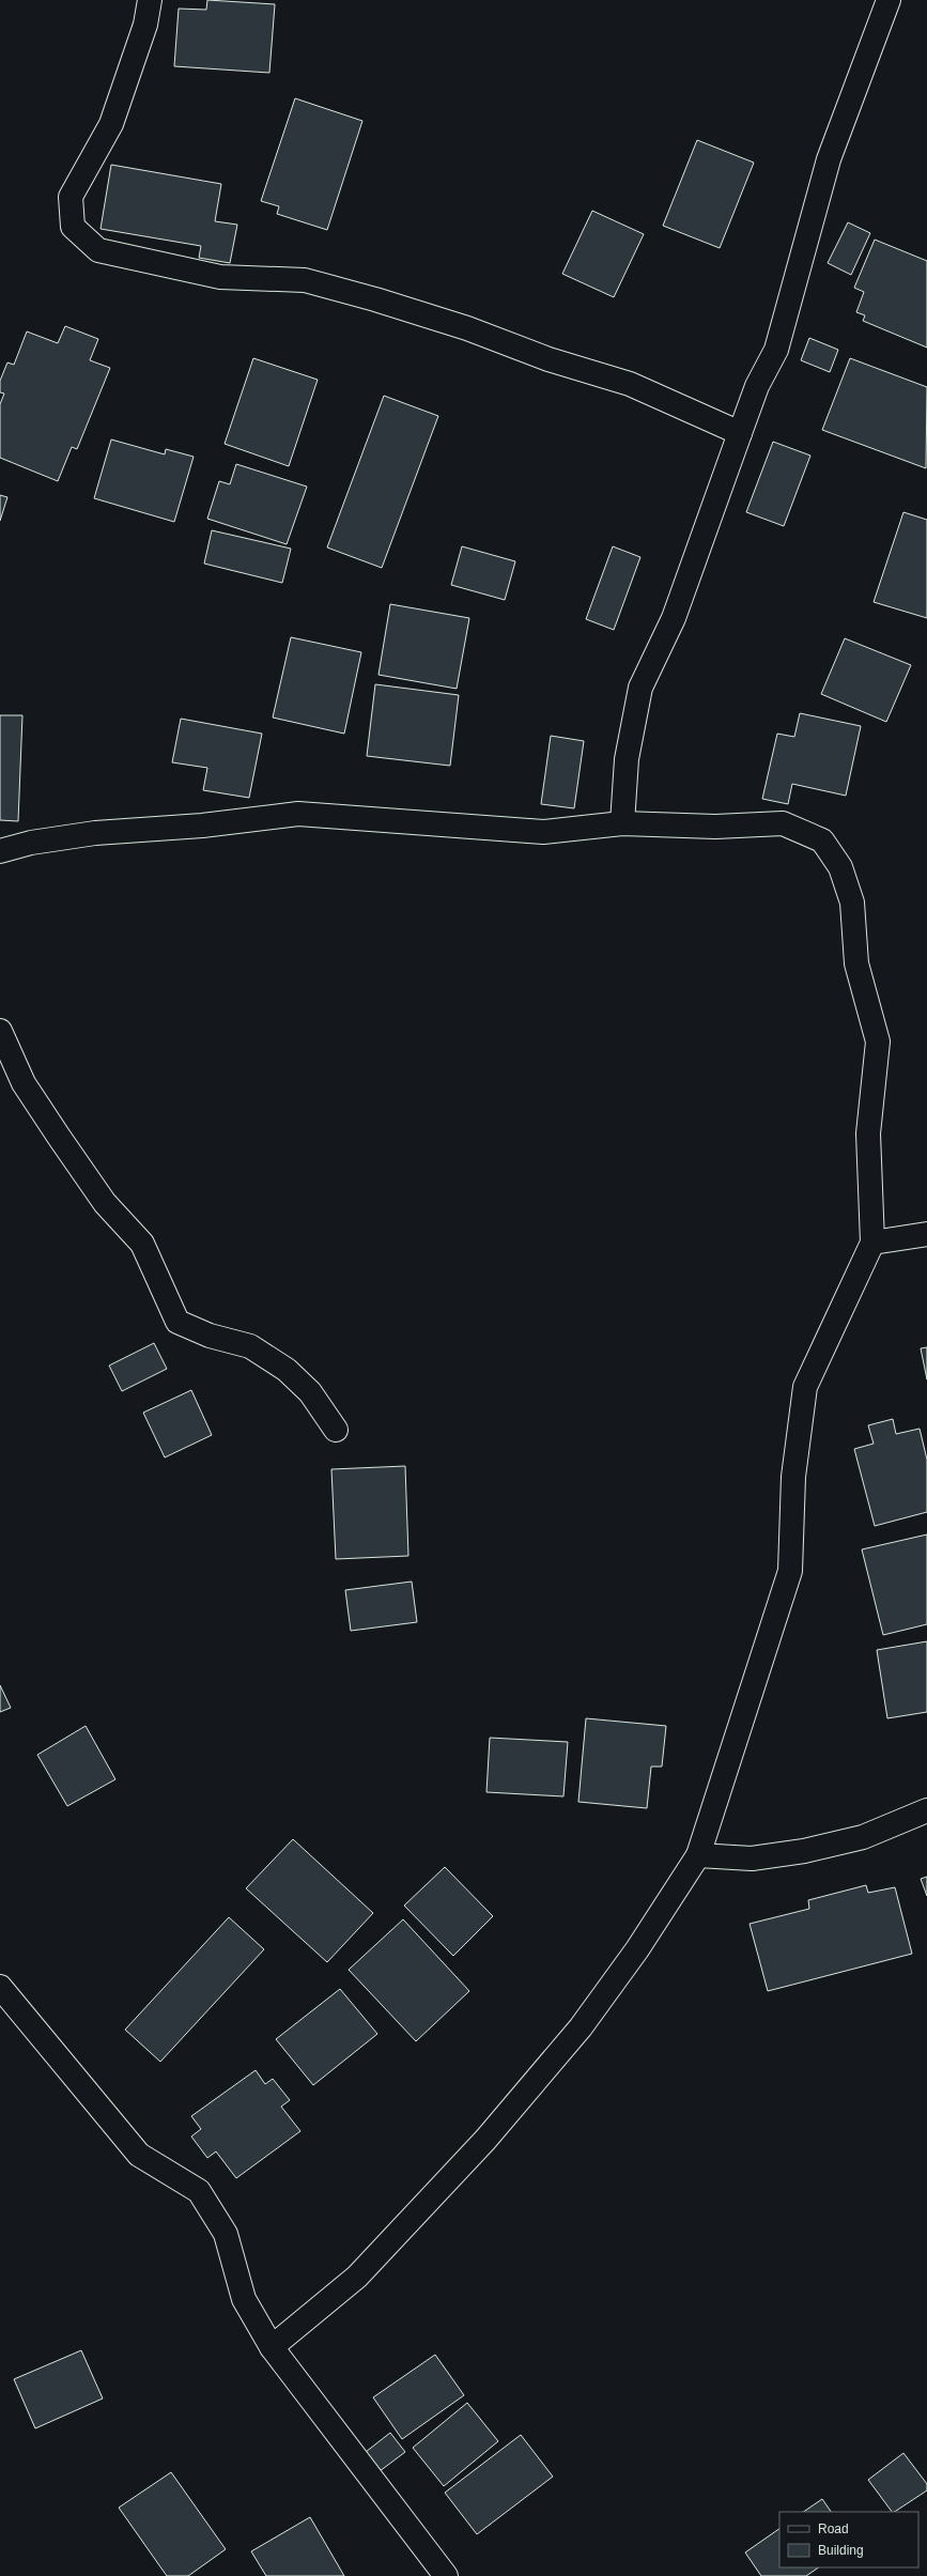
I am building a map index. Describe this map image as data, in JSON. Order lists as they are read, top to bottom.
{
  "legend": ["Road", "Building"]
}
